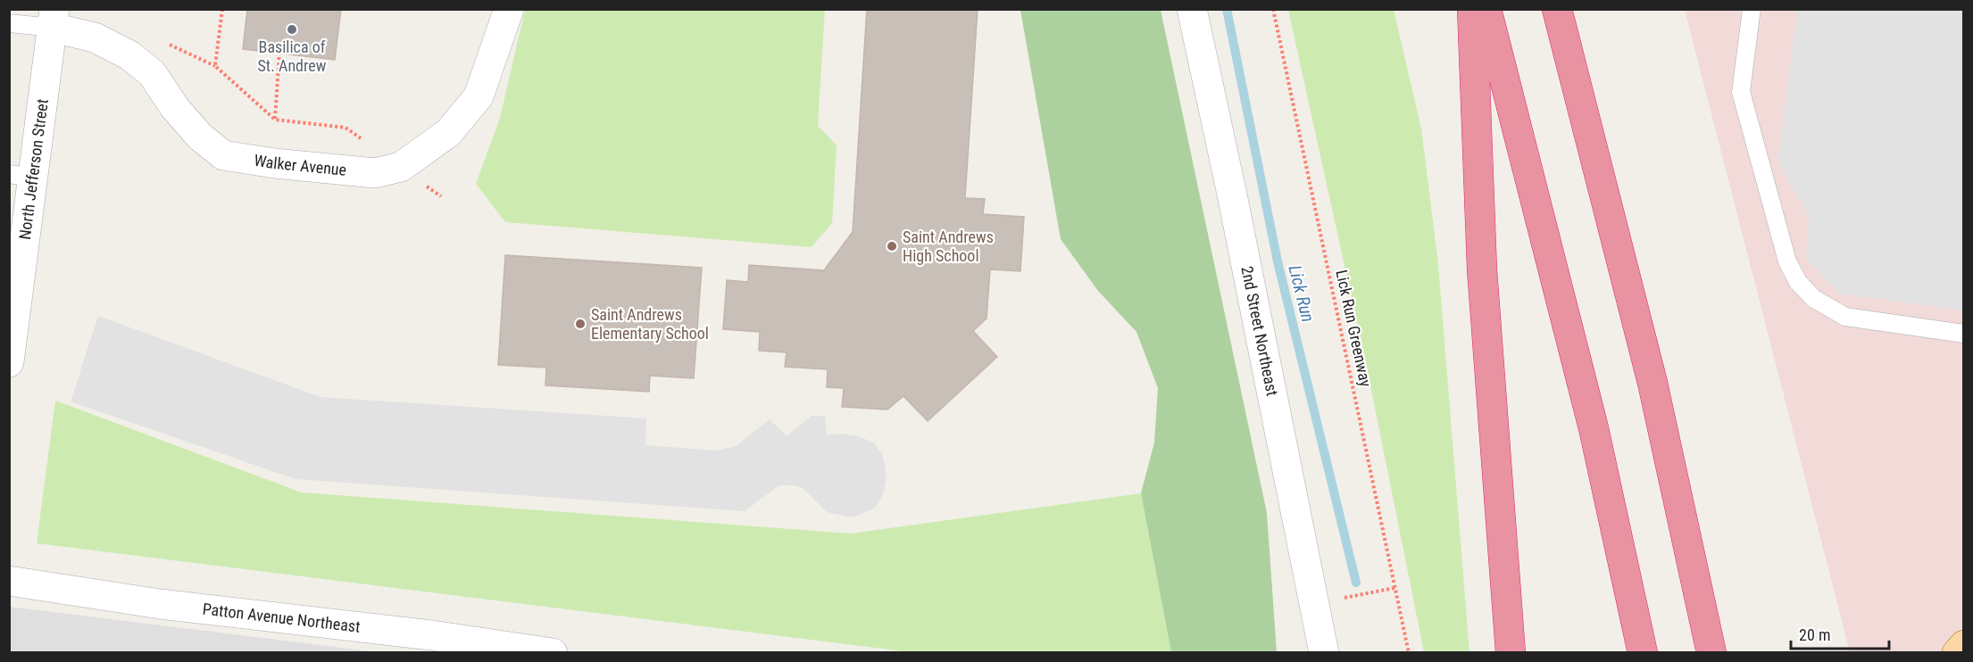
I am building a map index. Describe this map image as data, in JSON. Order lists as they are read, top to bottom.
{
  "streets": {
    "street": [
      "Walker Avenue",
      "North Jefferson Street",
      "2nd Street Northeast",
      "Patton Avenue Northeast"
    ],
    "path": ["Lick Run Greenway"]
  },
  "crossings": [
    ["Walker Avenue", "North Jefferson Street"]
  ],
  "water": ["Lick Run"],
  "places": ["Basilica of St. Andrew", "Saint Andrews High School", "Saint Andrews Elementary School"],
  "scale_bar": "20 m"
}
